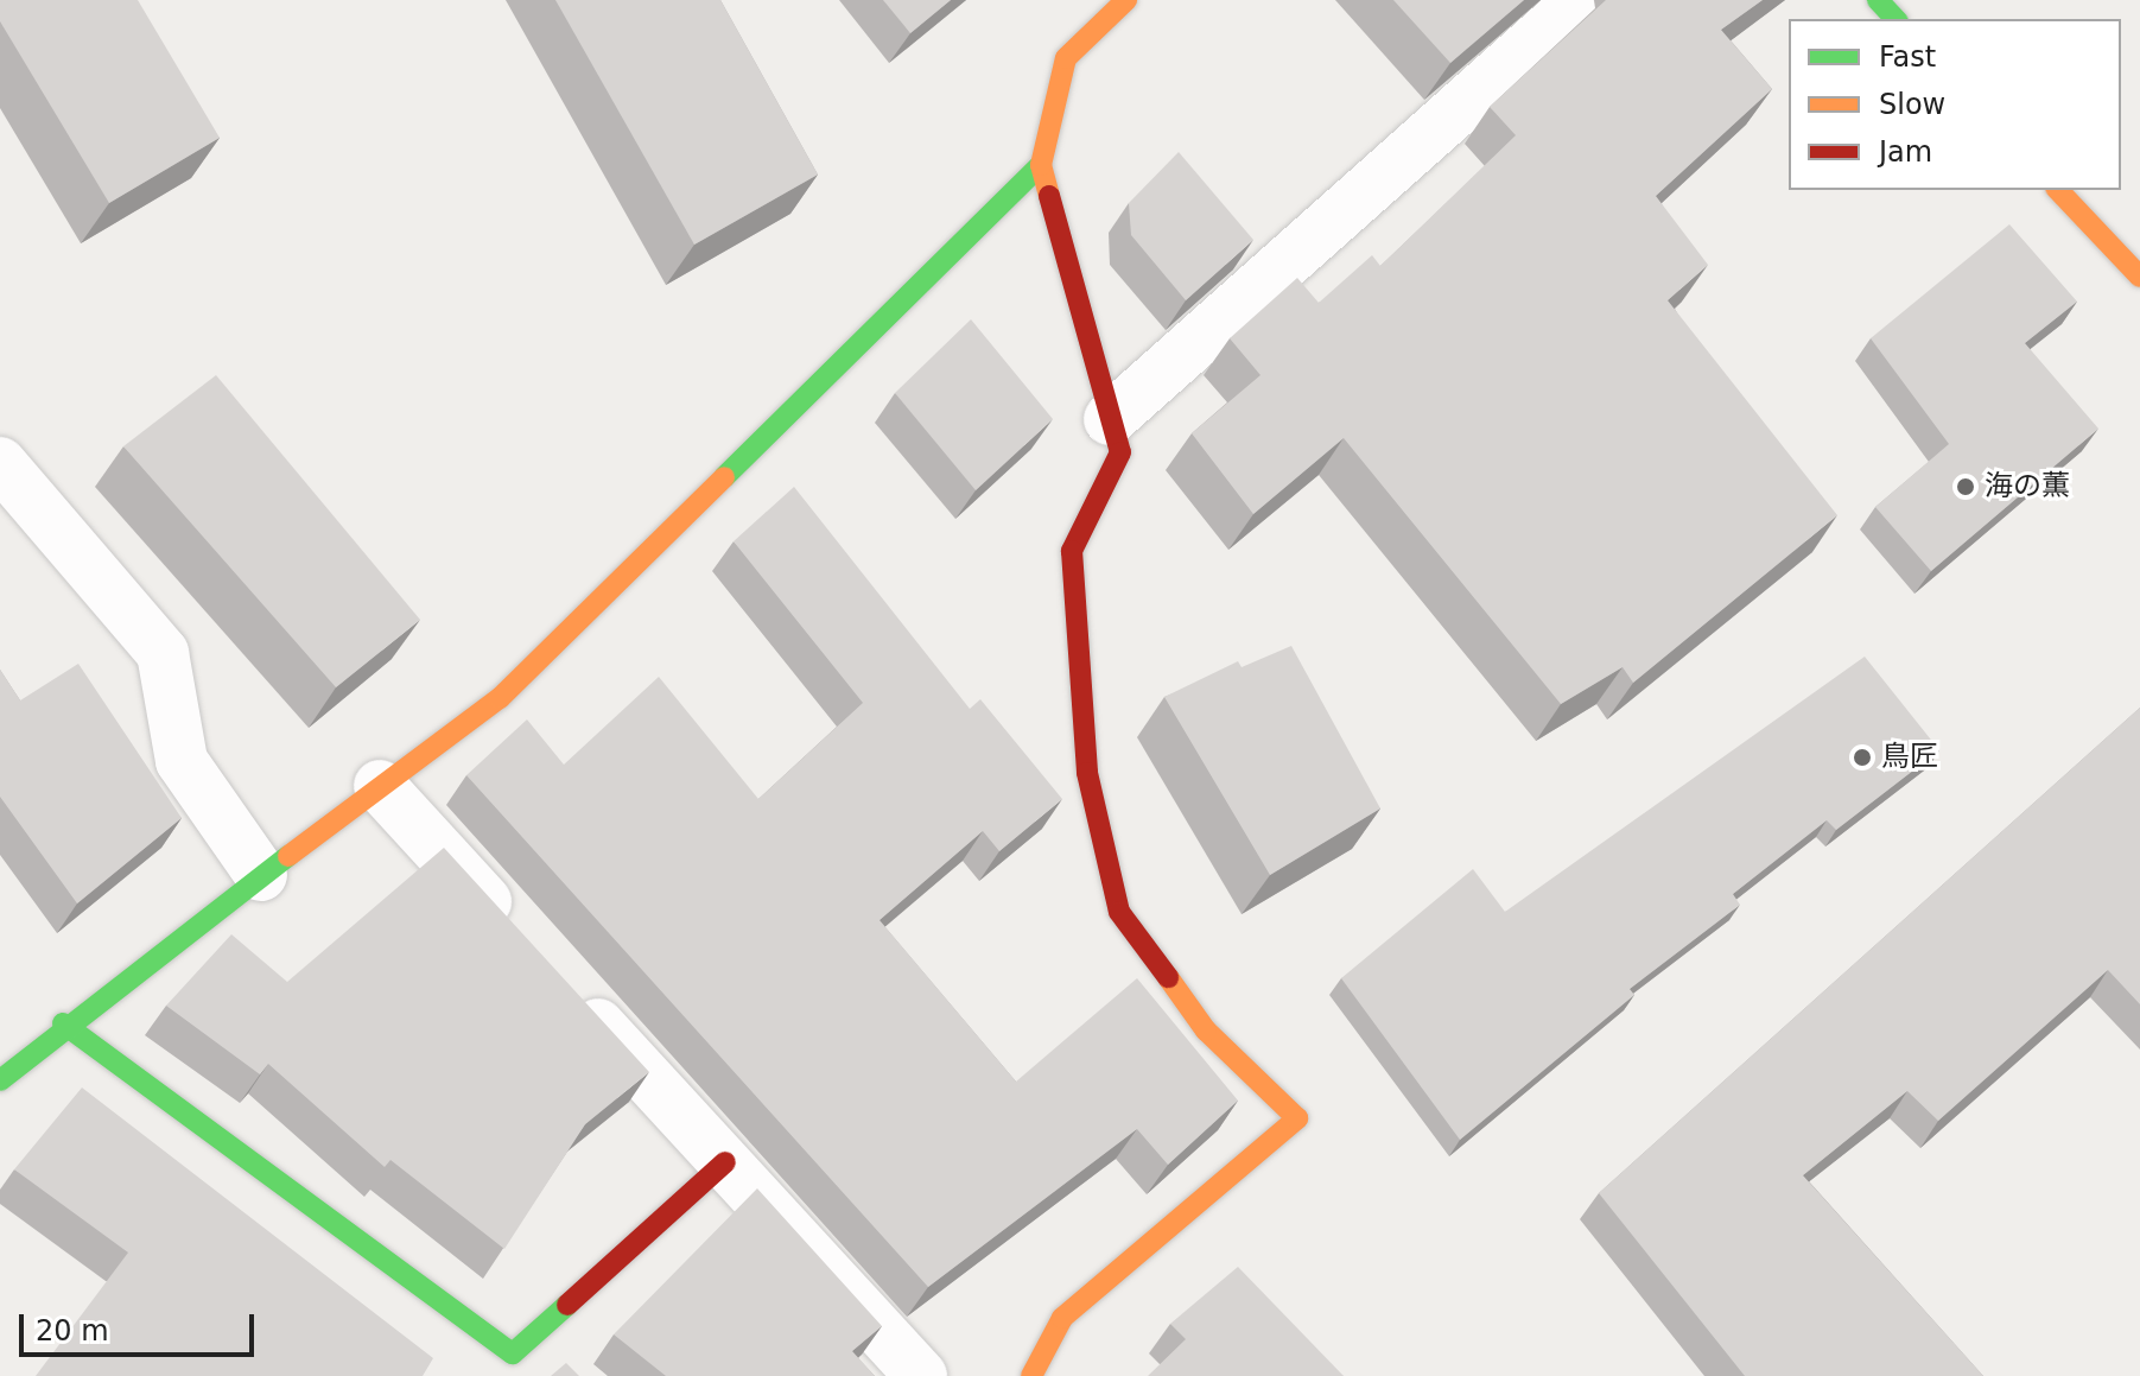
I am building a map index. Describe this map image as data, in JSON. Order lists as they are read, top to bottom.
{
  "places": ["海の薫", "鳥匠"],
  "legend": ["Fast", "Slow", "Jam"],
  "scale_bar": "20 m"
}
